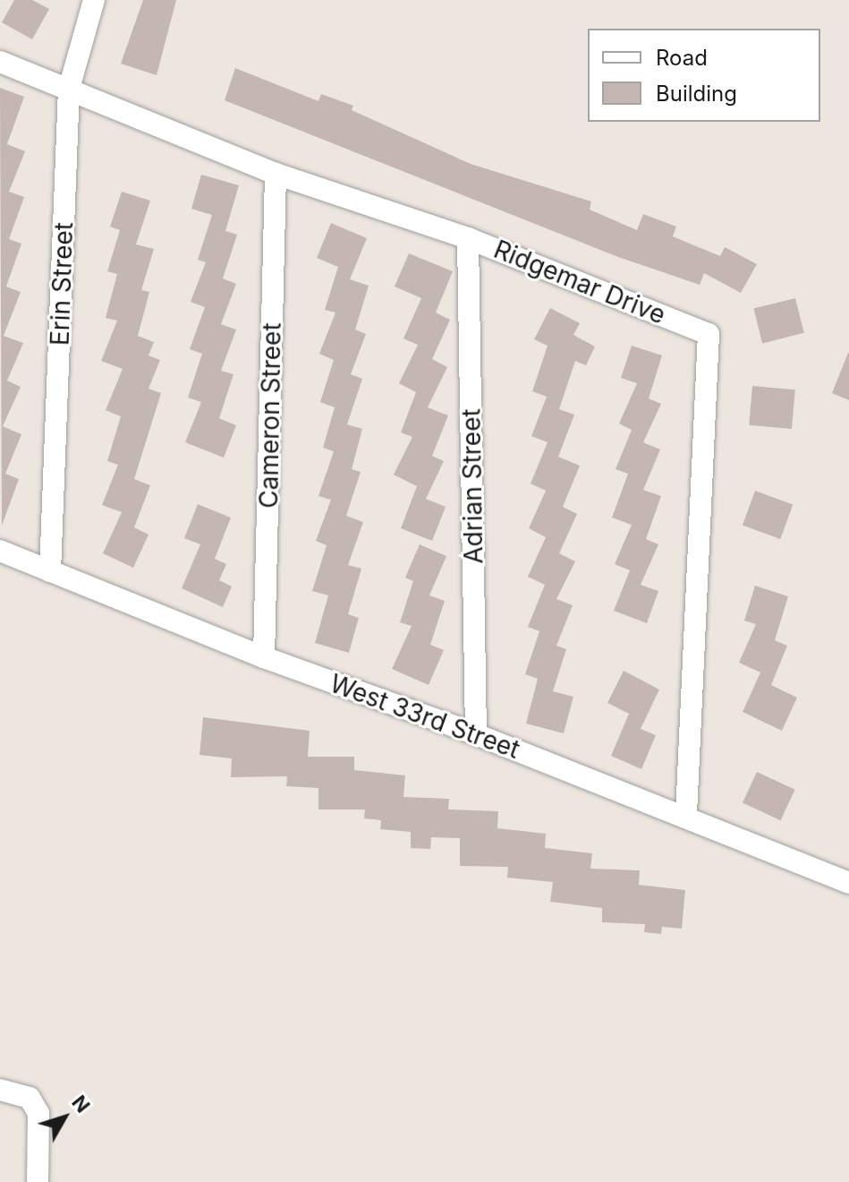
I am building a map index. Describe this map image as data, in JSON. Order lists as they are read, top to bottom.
{
  "streets": {
    "street": [
      "Ridgemar Drive",
      "Erin Street",
      "Cameron Street",
      "Adrian Street",
      "West 33rd Street"
    ]
  },
  "crossings": [
    ["Ridgemar Drive", "Erin Street"],
    ["Ridgemar Drive", "Cameron Street"],
    ["Ridgemar Drive", "Adrian Street"],
    ["Ridgemar Drive", "West 33rd Street"],
    ["Erin Street", "West 33rd Street"],
    ["Cameron Street", "West 33rd Street"],
    ["Adrian Street", "West 33rd Street"]
  ],
  "legend": ["Road", "Building"],
  "north": "top right"
}
